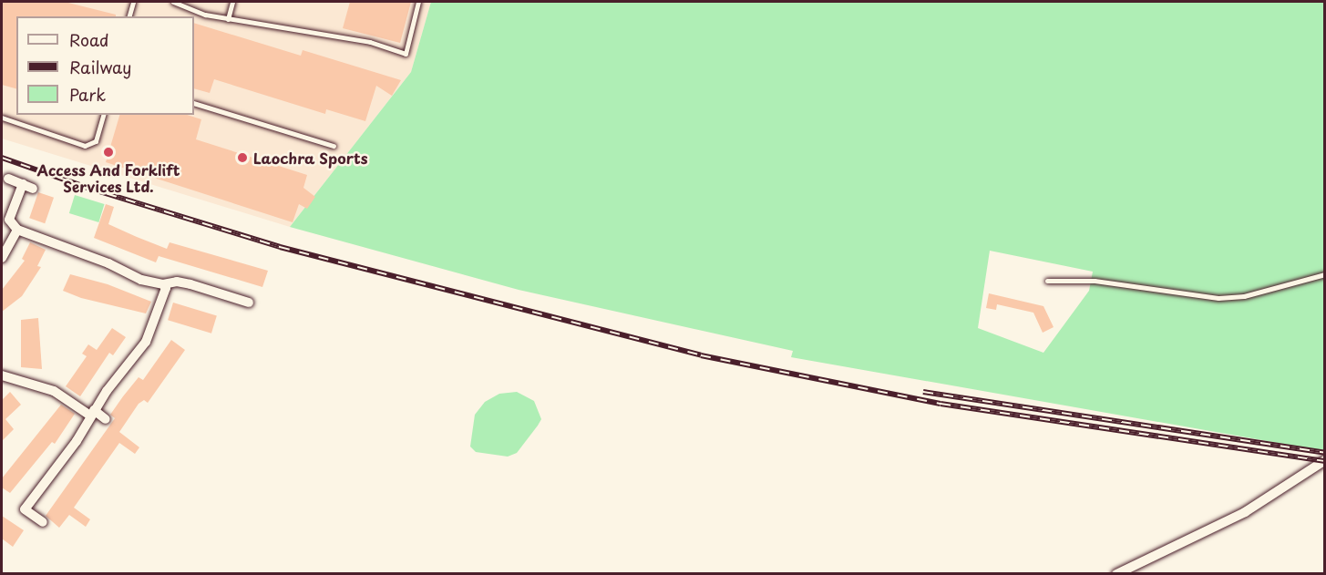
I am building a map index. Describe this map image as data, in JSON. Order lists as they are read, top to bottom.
{
  "places": ["Access And Forklift Services Ltd.", "Laochra Sports"],
  "legend": ["Road", "Railway", "Park"]
}
